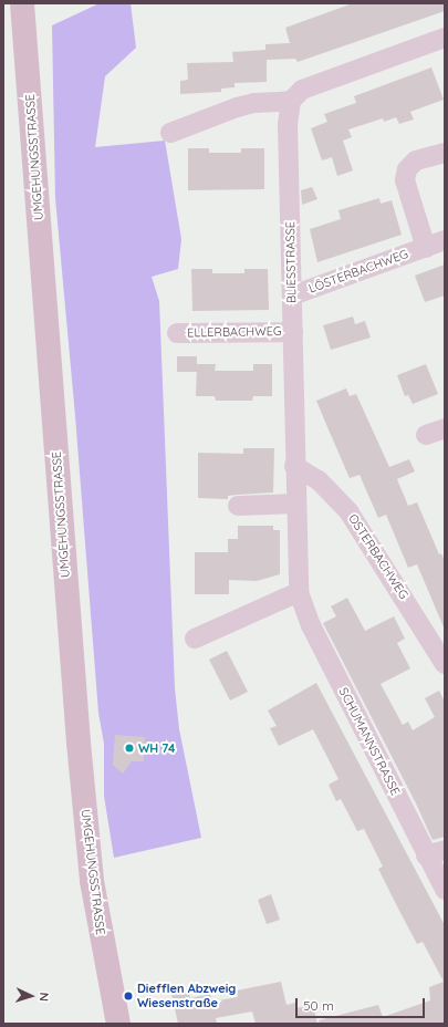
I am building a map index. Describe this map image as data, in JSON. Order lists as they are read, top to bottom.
{
  "streets": {
    "main road": ["UMGEHUNGSSTRASSE"],
    "street": [
      "BLIESSTRASSE",
      "LÖSTERBACHWEG",
      "ELLERBACHWEG",
      "OSTERBACHWEG",
      "SCHUMANNSTRASSE"
    ]
  },
  "crossings": [
    ["BLIESSTRASSE", "LÖSTERBACHWEG"],
    ["BLIESSTRASSE", "ELLERBACHWEG"],
    ["BLIESSTRASSE", "OSTERBACHWEG"],
    ["BLIESSTRASSE", "SCHUMANNSTRASSE"]
  ],
  "places": ["WH 74", "Diefflen Abzweig Wiesenstraße"],
  "scale_bar": "50 m",
  "north": "right"
}
